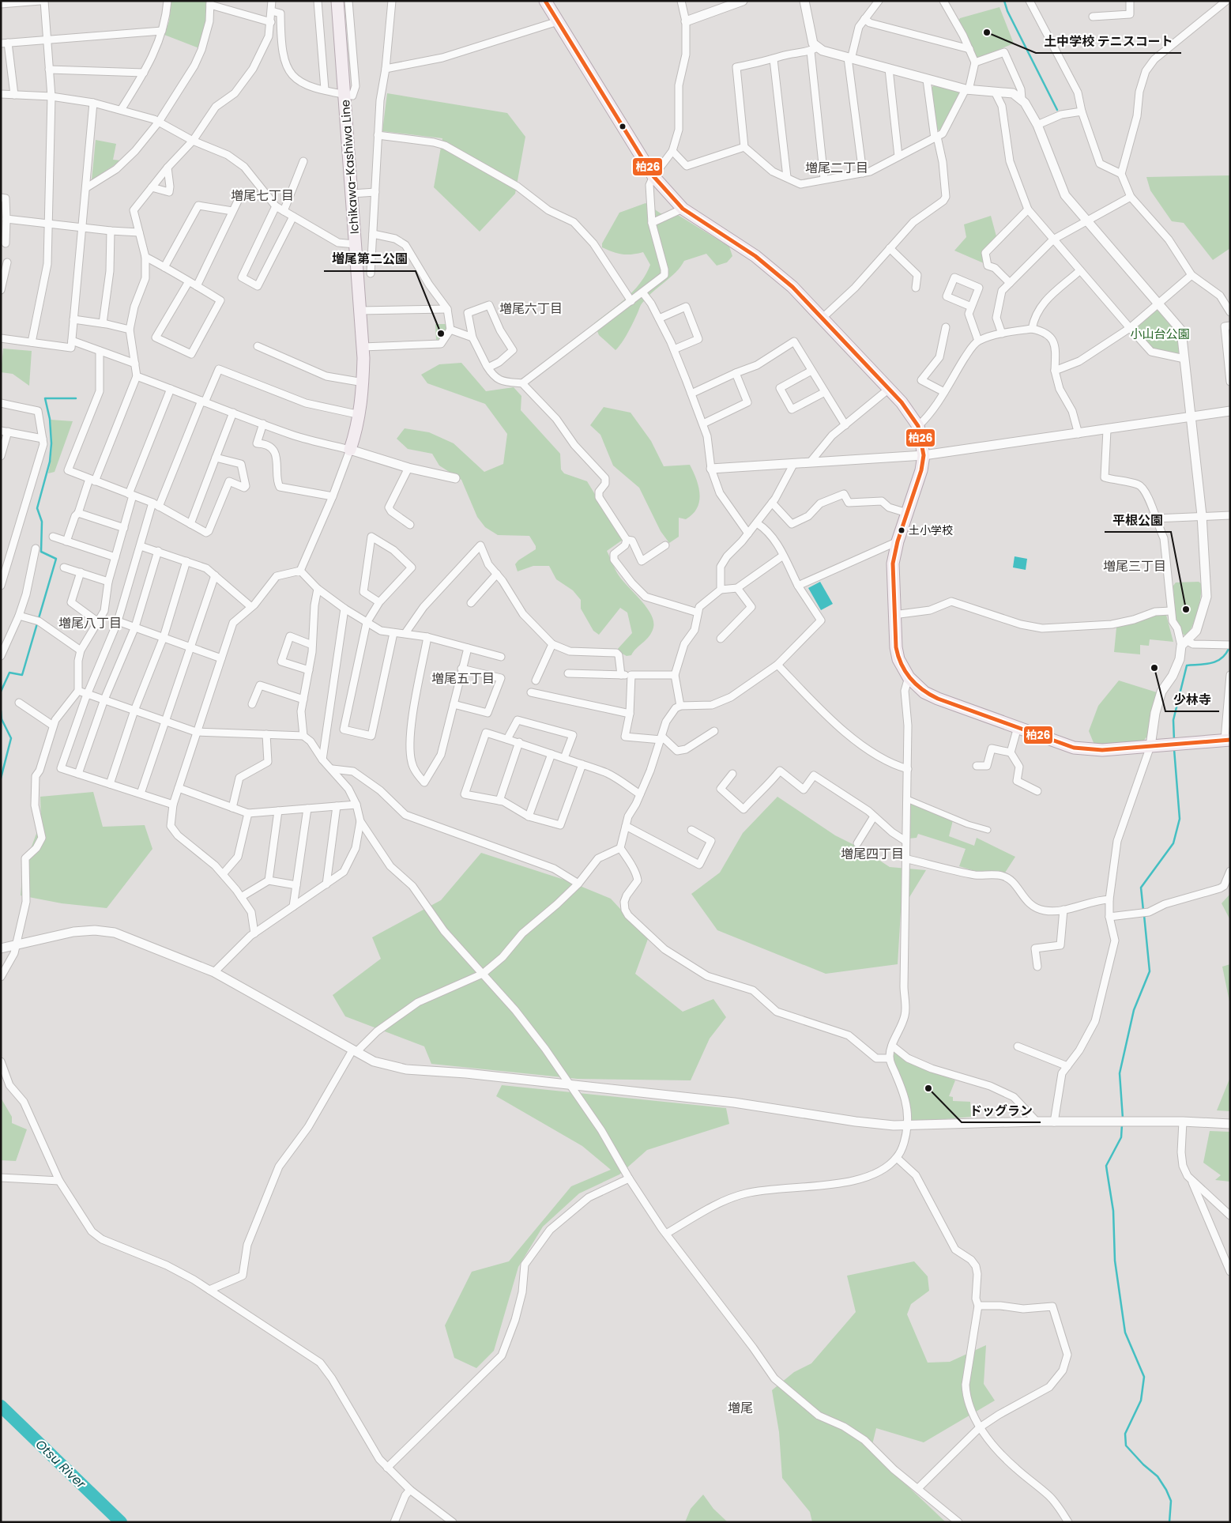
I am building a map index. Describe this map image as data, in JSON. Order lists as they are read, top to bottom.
{
  "streets": {
    "main road": ["Ichikawa-Kashiwa Line"]
  },
  "districts": [
    "増尾二丁目",
    "増尾七丁目",
    "増尾六丁目",
    "増尾三丁目",
    "増尾八丁目",
    "増尾五丁目",
    "増尾四丁目",
    "増尾"
  ],
  "water": ["Otsu River"],
  "parks": ["小山台公園"],
  "places": [
    "土中学校 テニスコート",
    "増尾第二公園",
    "土小学校",
    "平根公園",
    "少林寺",
    "ドッグラン"
  ],
  "lines": ["transit line 柏26"]
}
